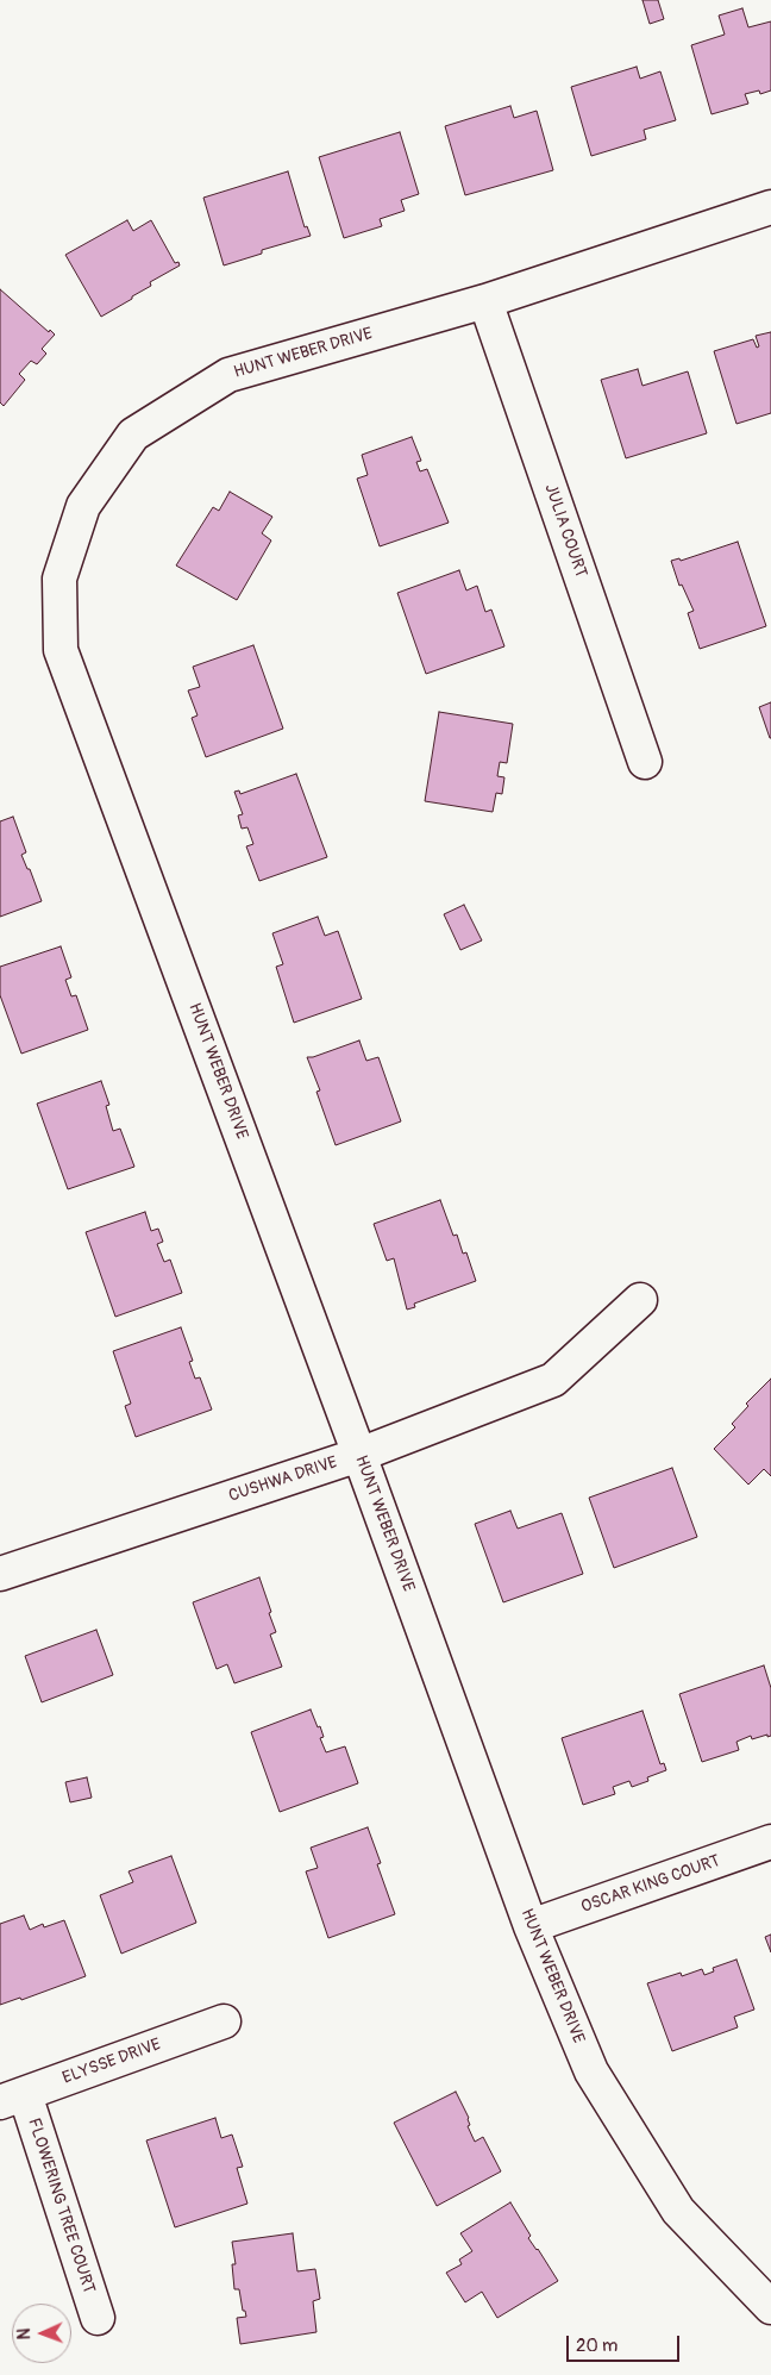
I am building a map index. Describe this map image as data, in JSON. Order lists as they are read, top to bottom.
{
  "streets": {
    "street": [
      "HUNT WEBER DRIVE",
      "JULIA COURT",
      "CUSHWA DRIVE",
      "OSCAR KING COURT",
      "ELYSSE DRIVE",
      "FLOWERING TREE COURT"
    ]
  },
  "crossings": [
    ["HUNT WEBER DRIVE", "JULIA COURT"],
    ["HUNT WEBER DRIVE", "CUSHWA DRIVE"],
    ["HUNT WEBER DRIVE", "OSCAR KING COURT"],
    ["ELYSSE DRIVE", "FLOWERING TREE COURT"]
  ],
  "scale_bar": "20 m",
  "north": "left"
}
